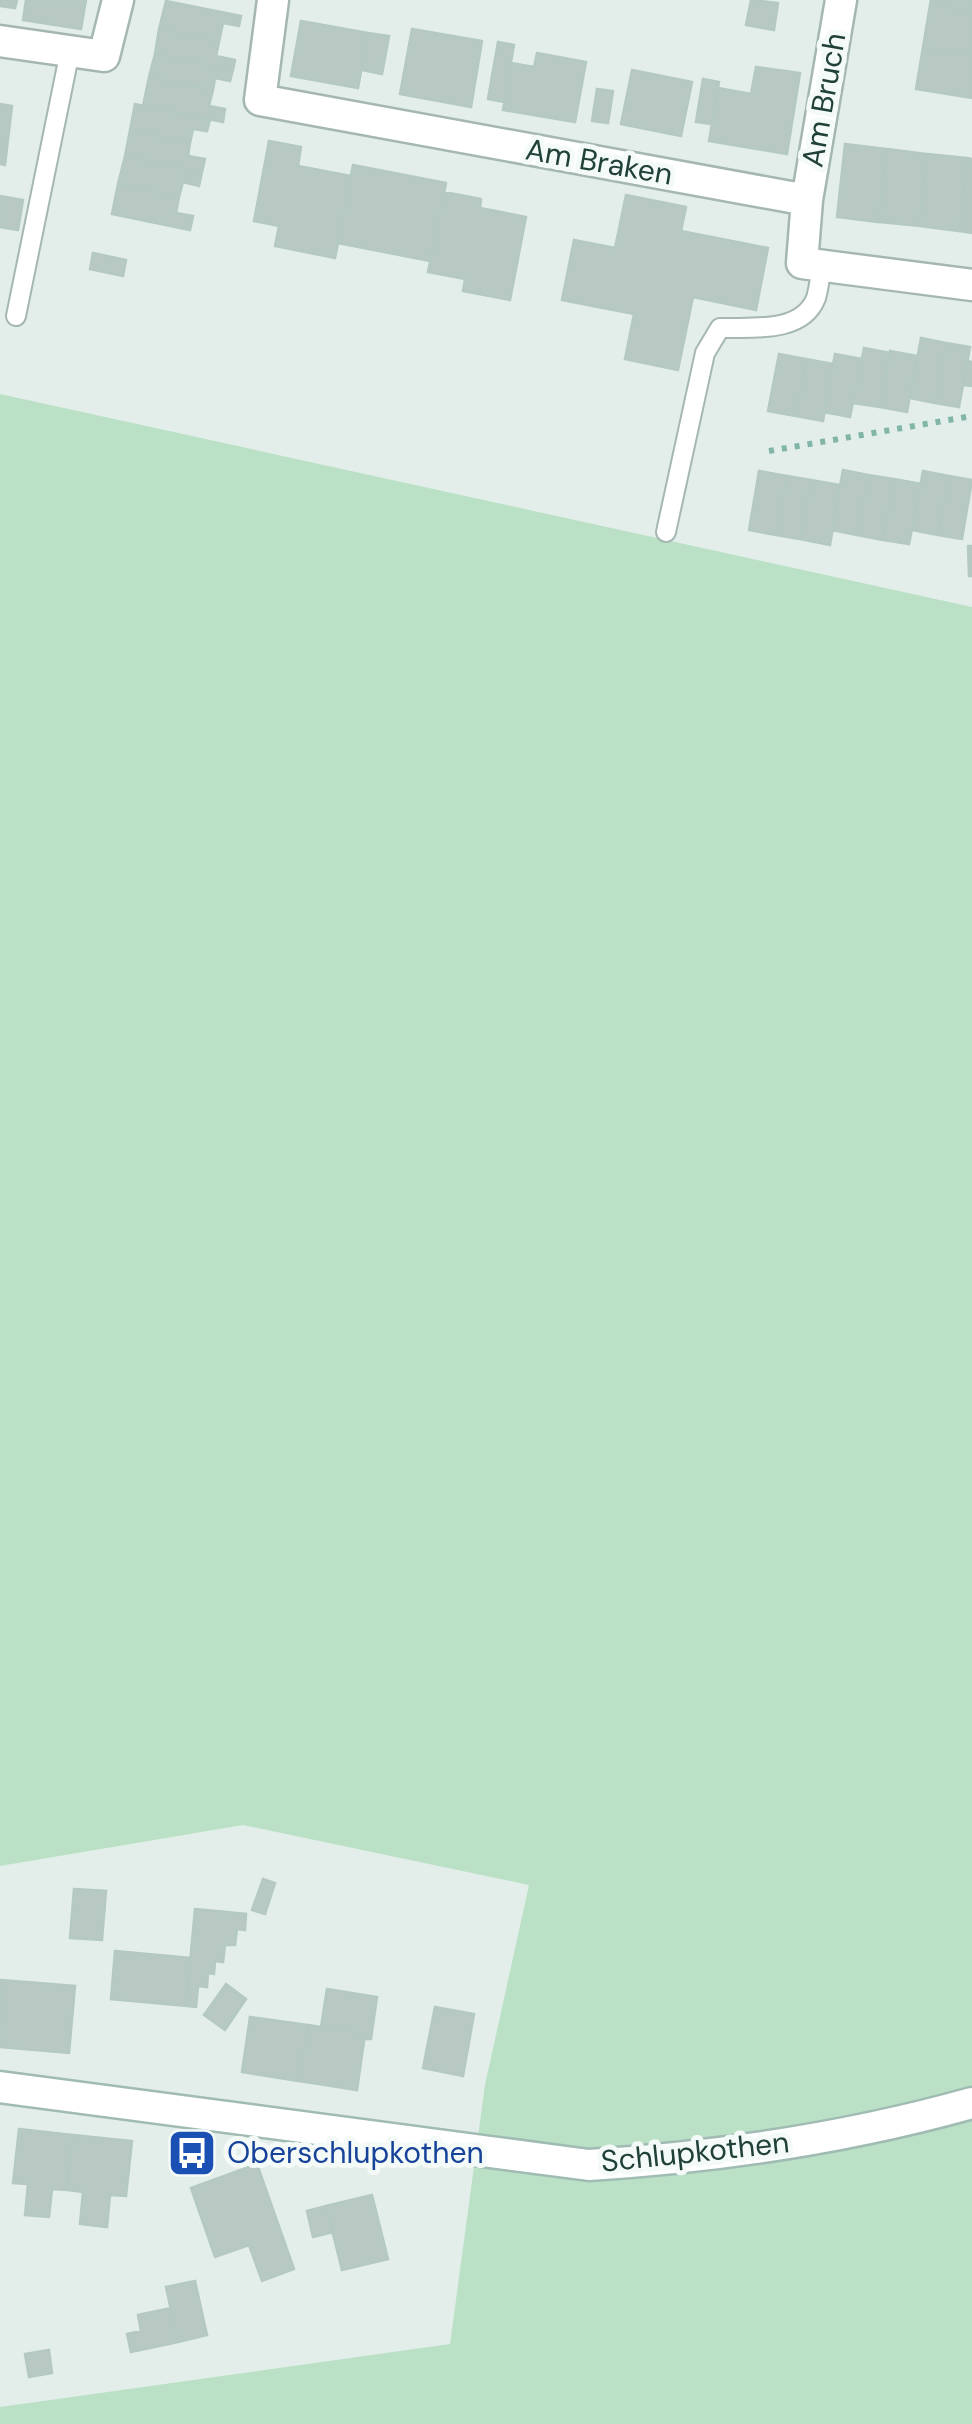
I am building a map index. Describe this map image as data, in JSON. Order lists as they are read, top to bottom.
{
  "streets": {
    "street": ["Am Bruch", "Am Braken", "Schlupkothen"]
  },
  "crossings": [
    ["Am Bruch", "Am Braken"]
  ],
  "places": {
    "bus stop": ["Oberschlupkothen"]
  }
}
